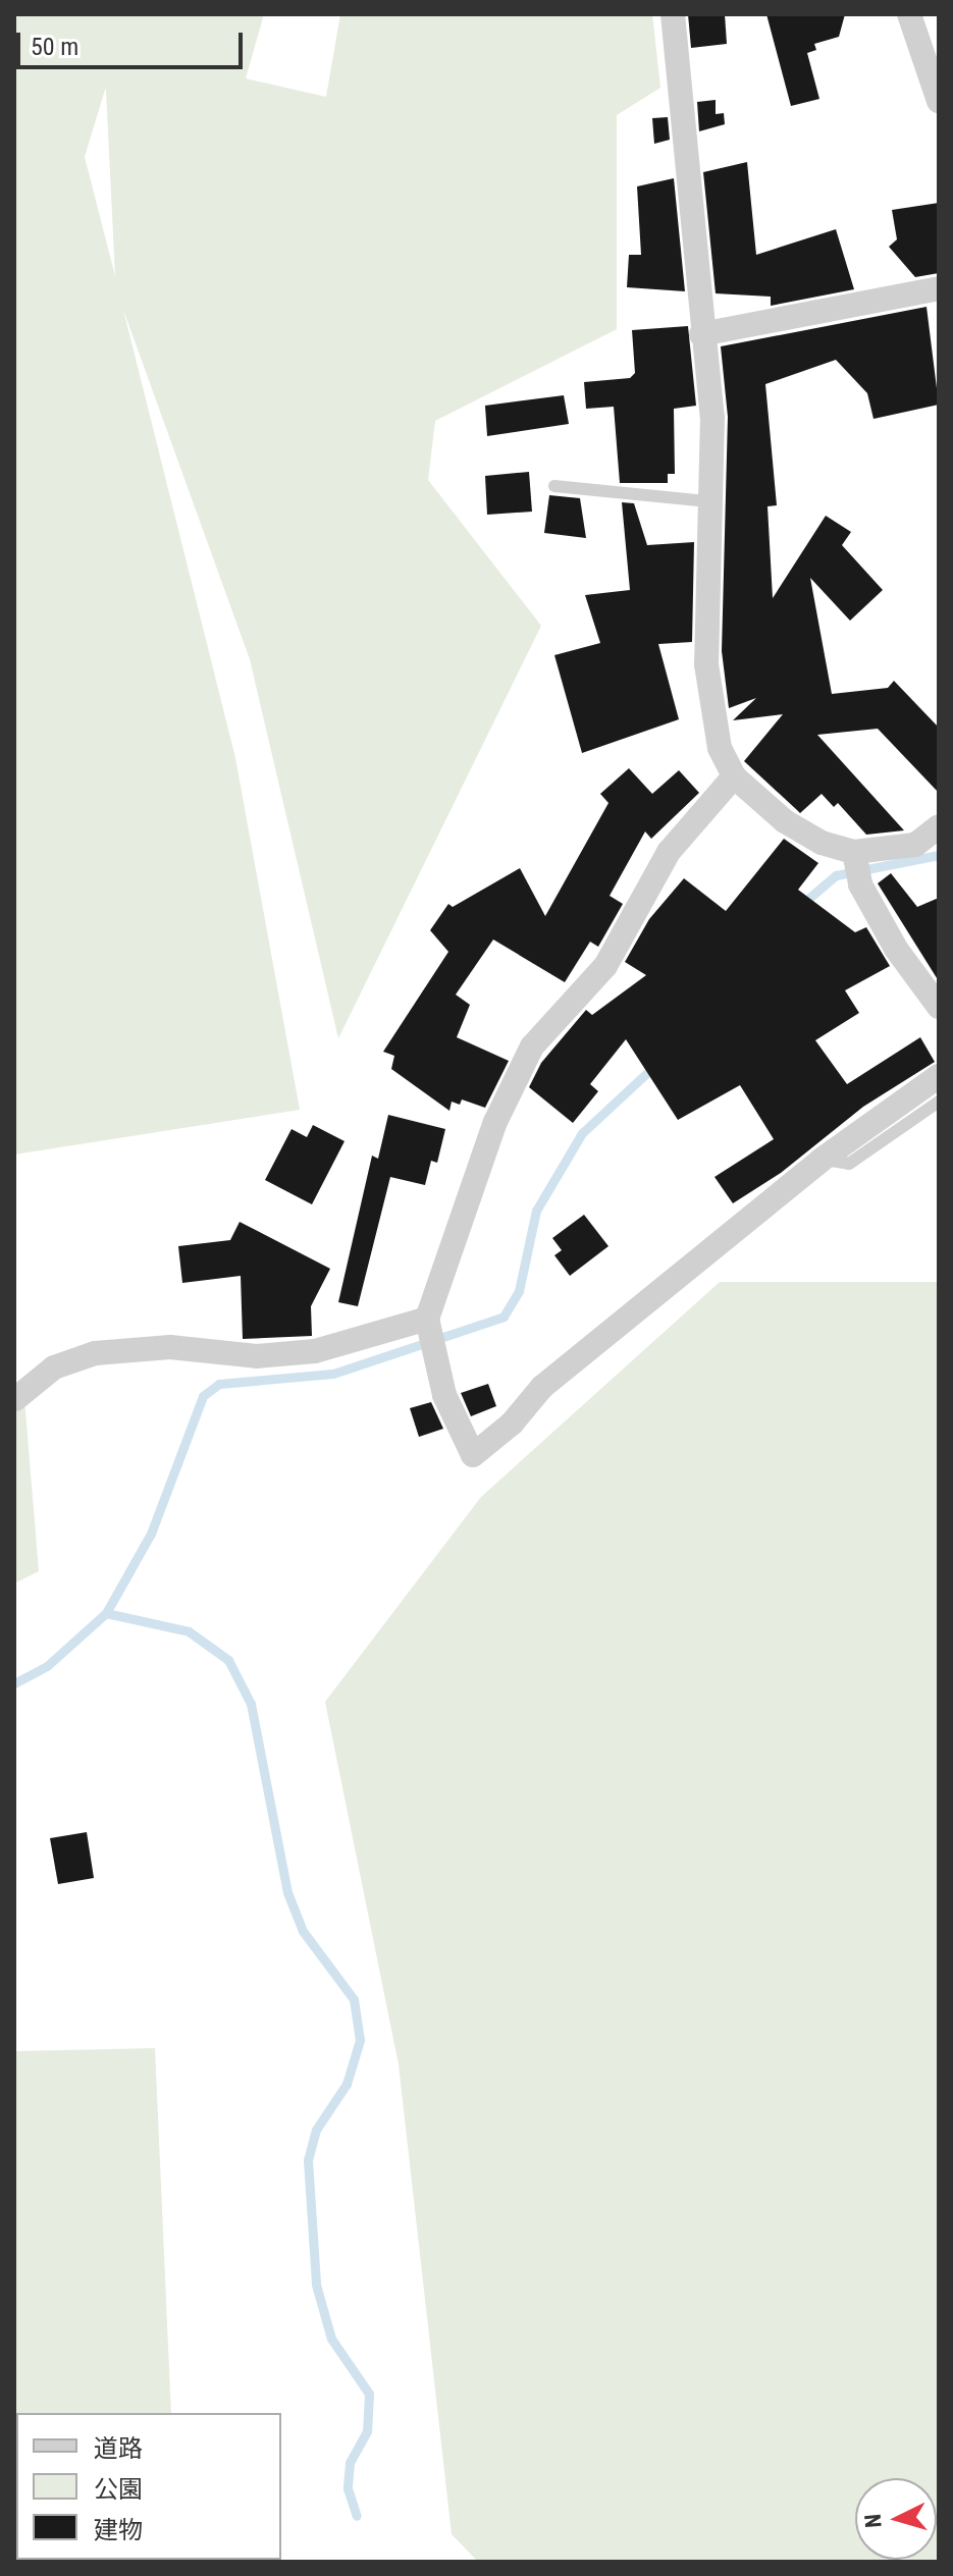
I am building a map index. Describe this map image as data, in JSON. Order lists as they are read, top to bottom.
{
  "legend": ["道路", "公園", "建物"],
  "scale_bar": "50 m",
  "north": "left"
}
